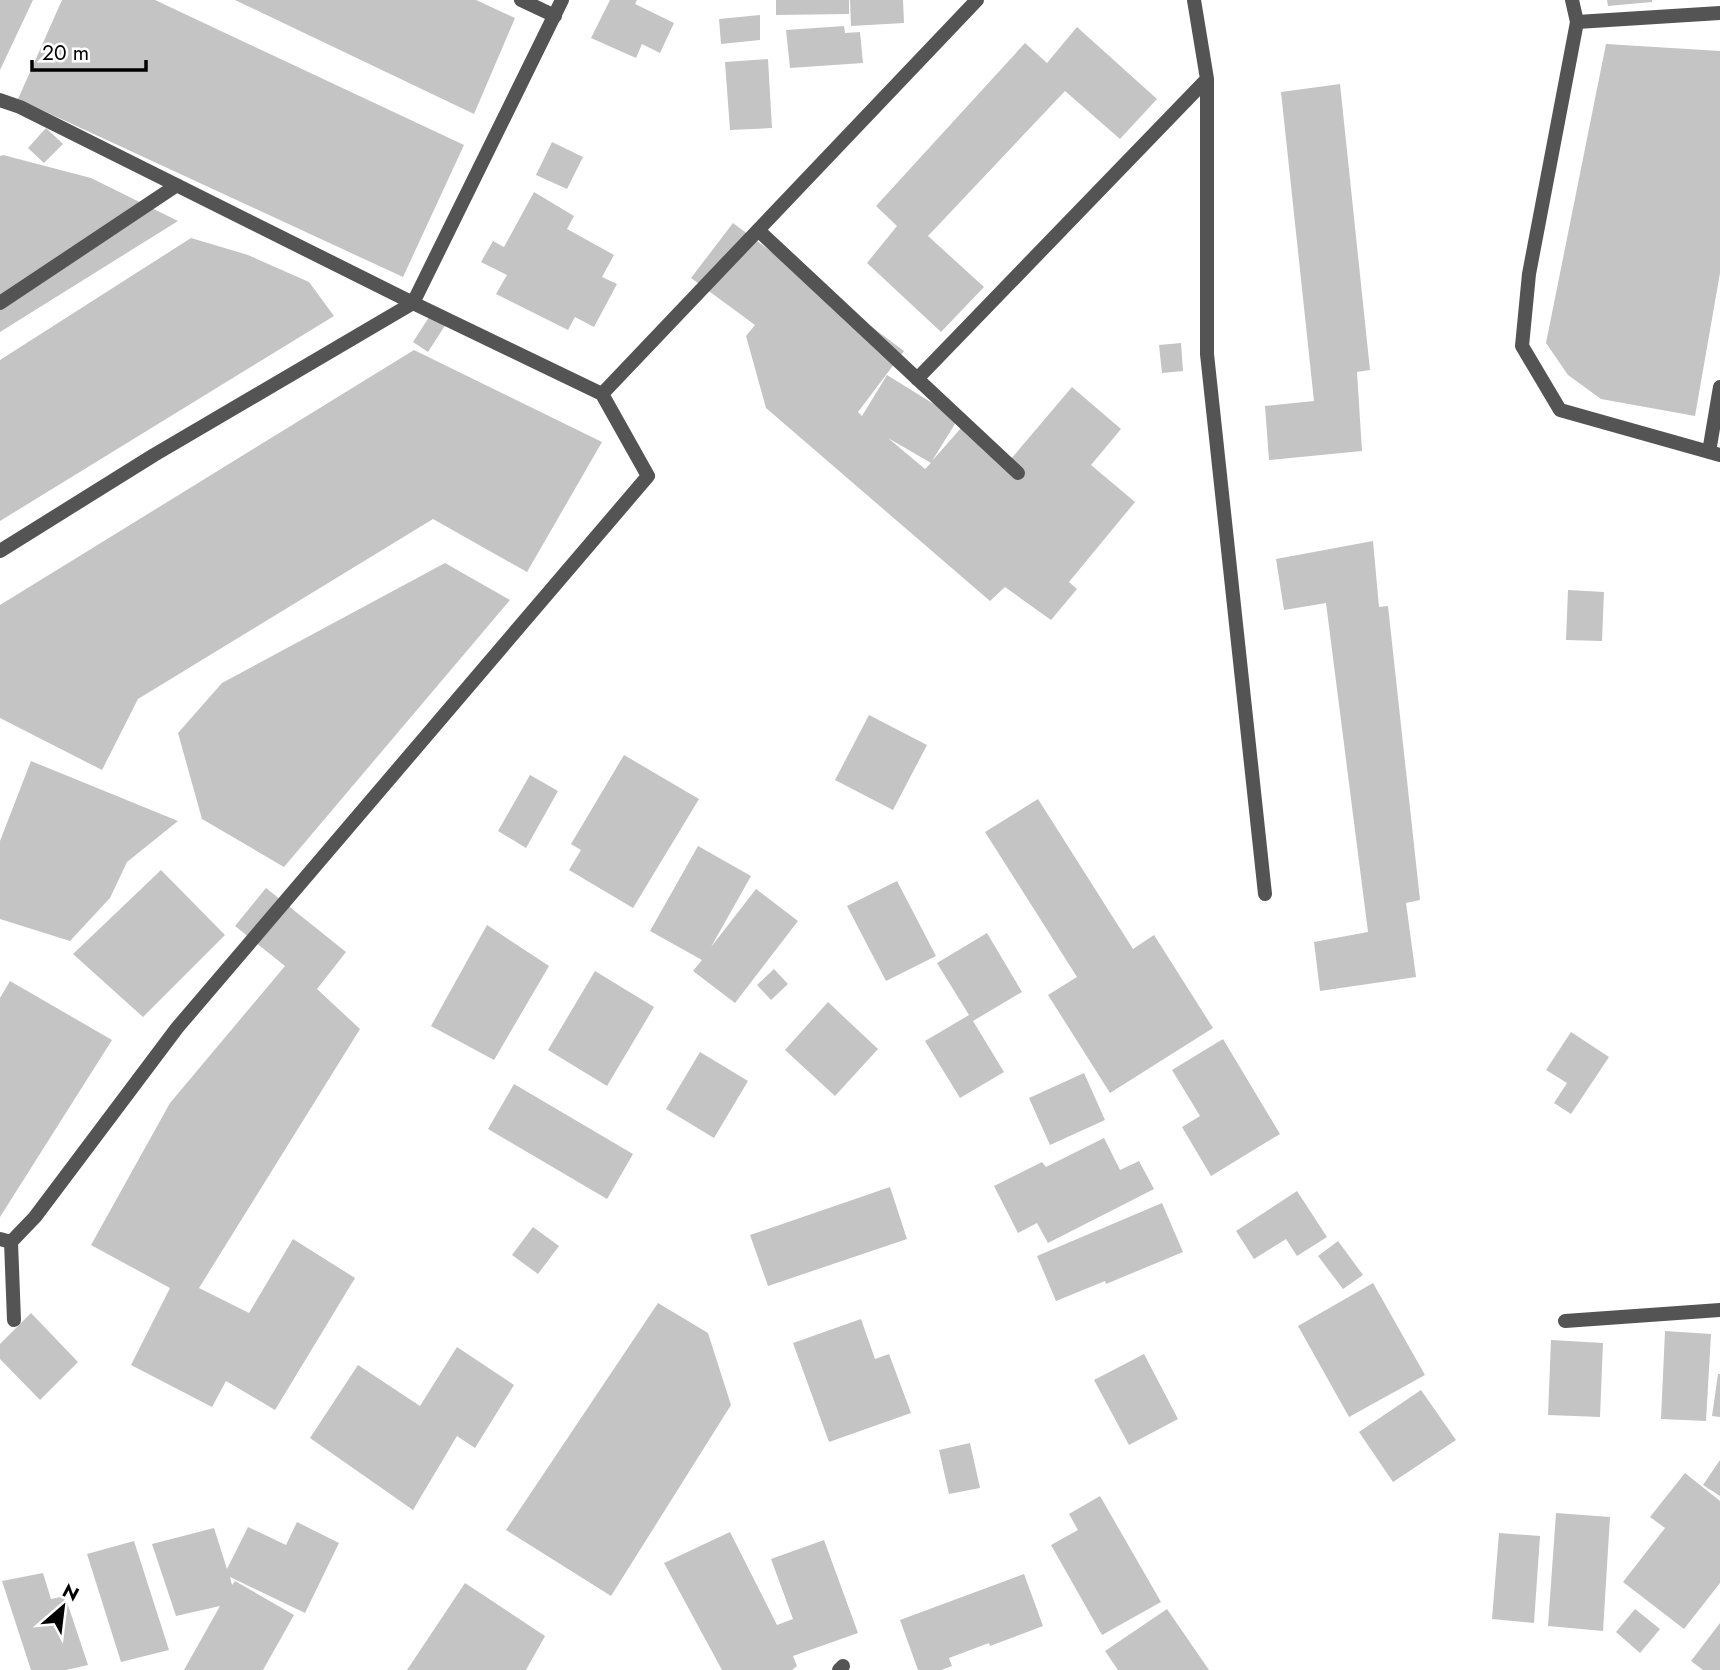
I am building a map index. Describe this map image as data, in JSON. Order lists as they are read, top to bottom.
{
  "scale_bar": "20 m",
  "north": "top right"
}
